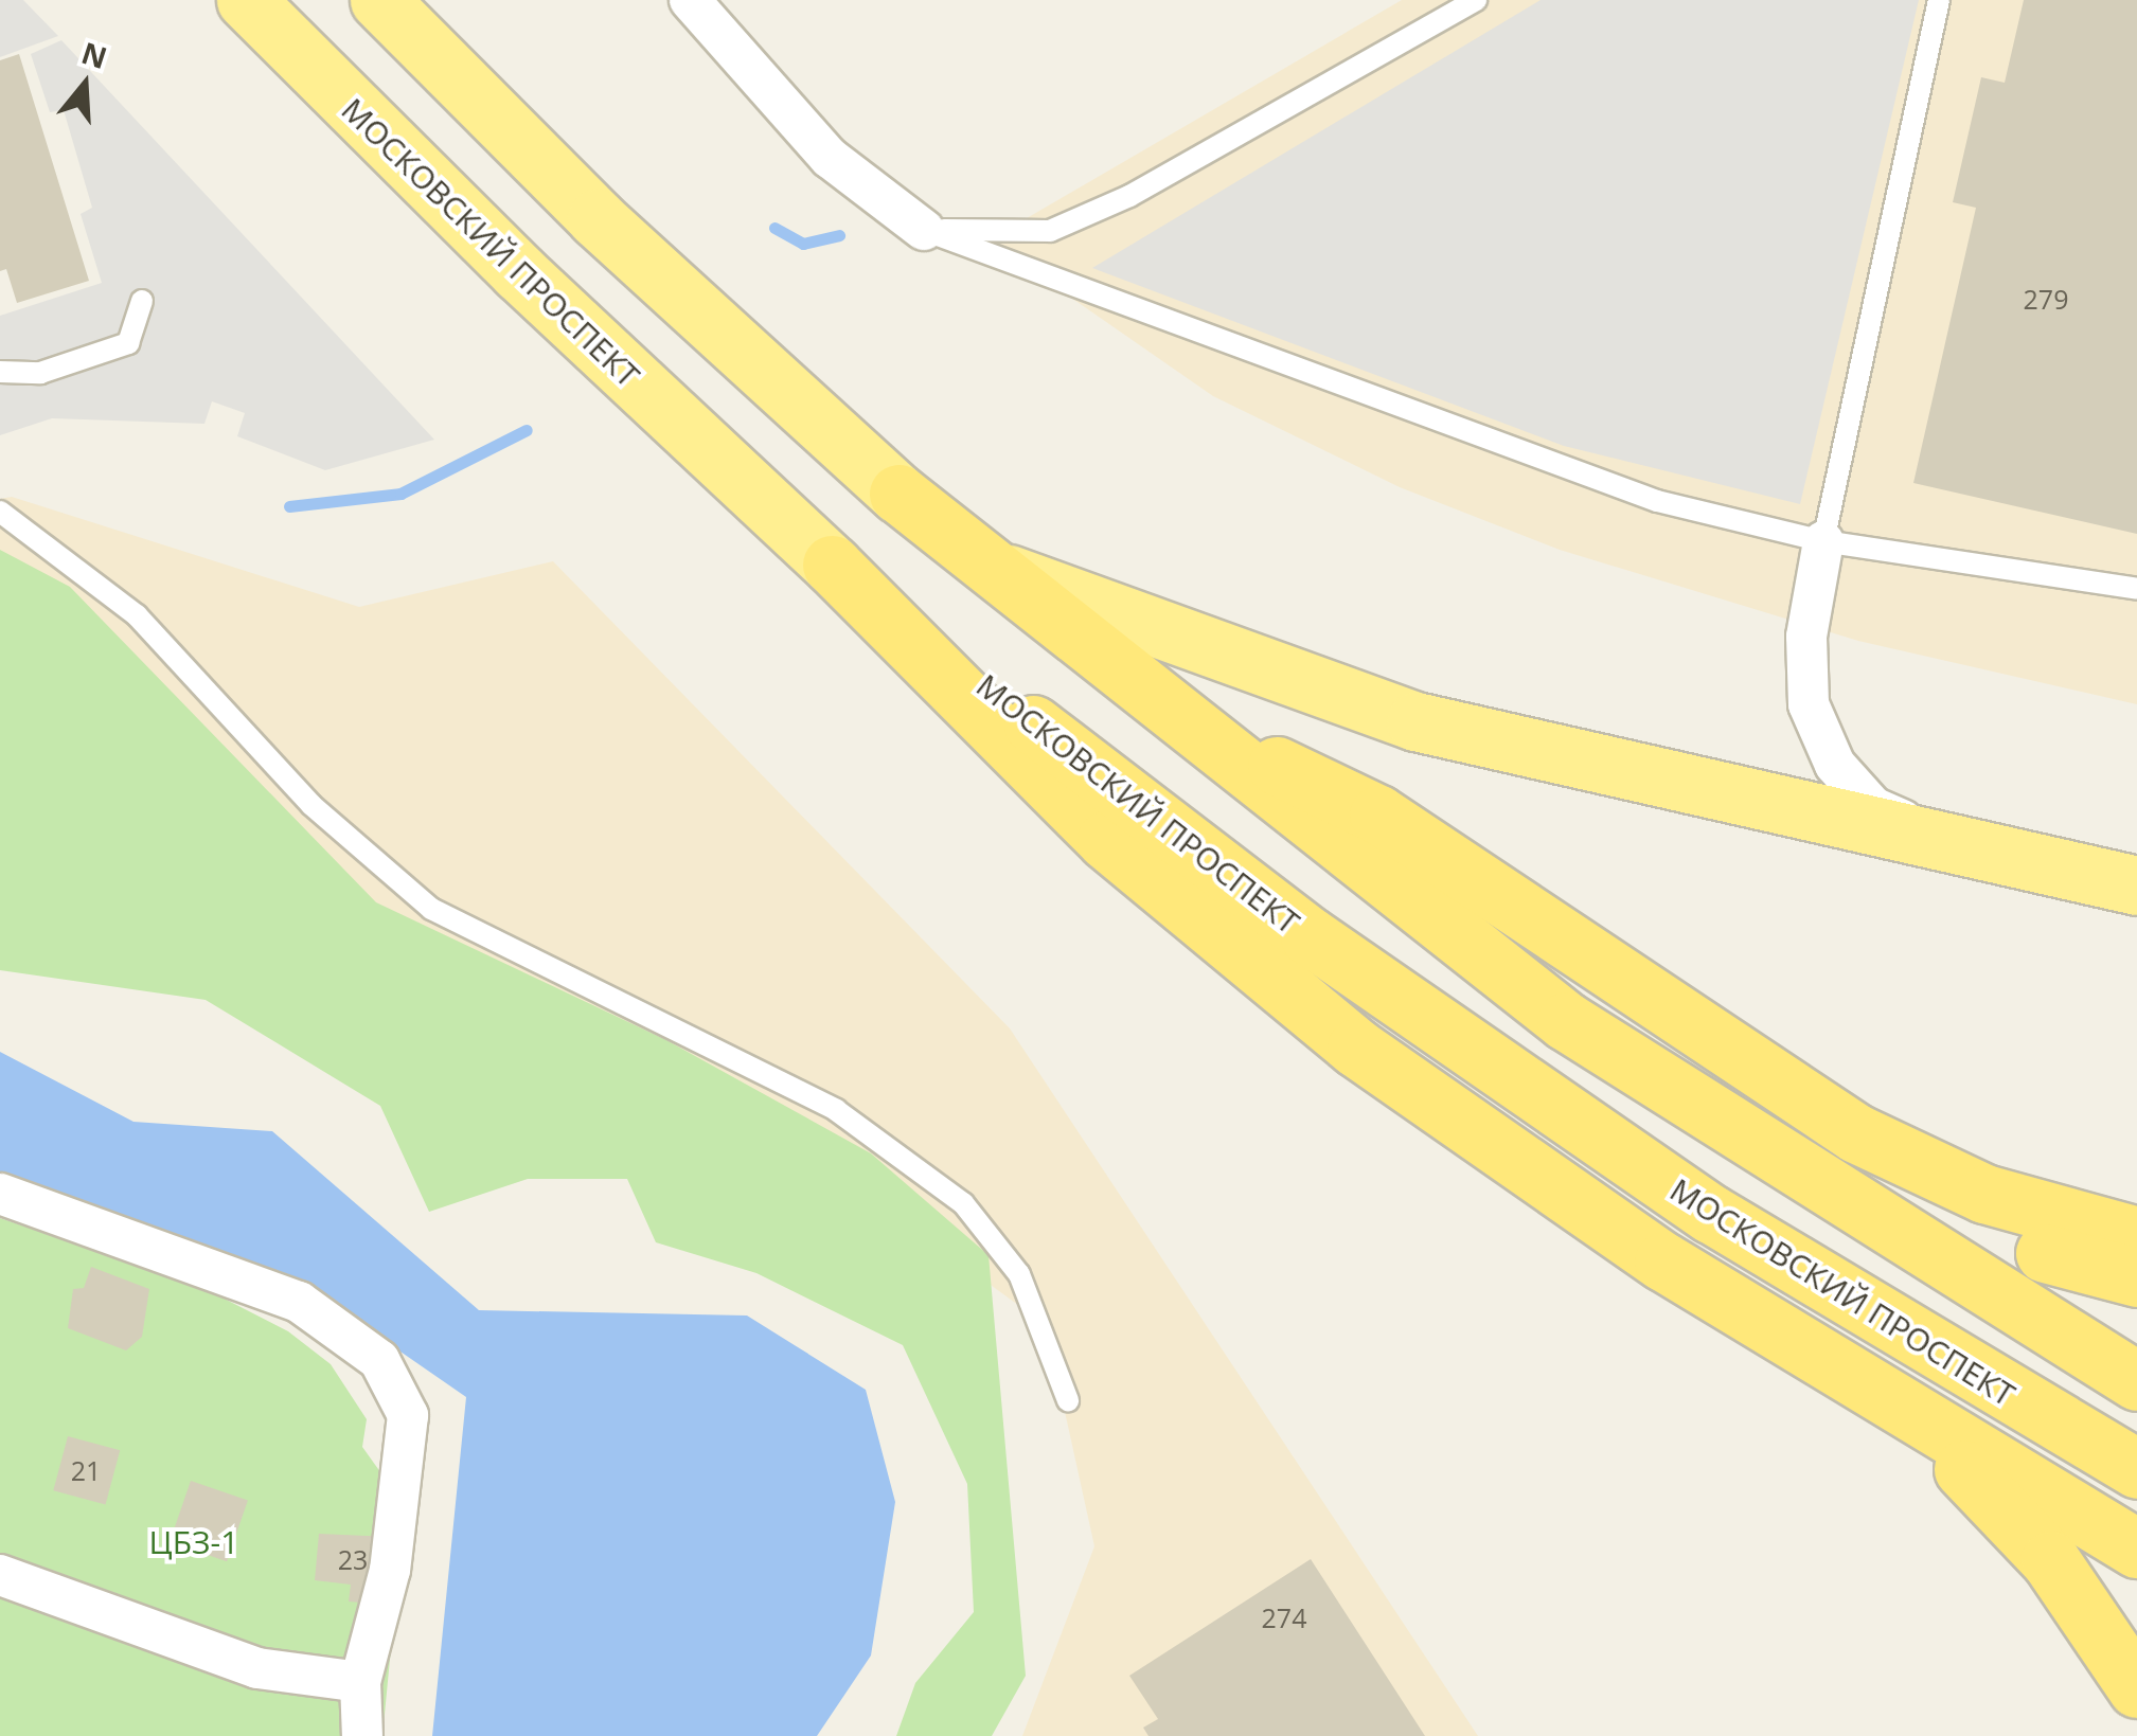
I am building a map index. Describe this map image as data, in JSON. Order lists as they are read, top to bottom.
{
  "streets": {
    "highway": ["МОСКОВСКИЙ ПРОСПЕКТ"]
  },
  "parks": ["ЦБЗ-1"],
  "house_numbers": [
    "279",
    "21",
    "23",
    "274"
  ],
  "north": "top"
}
